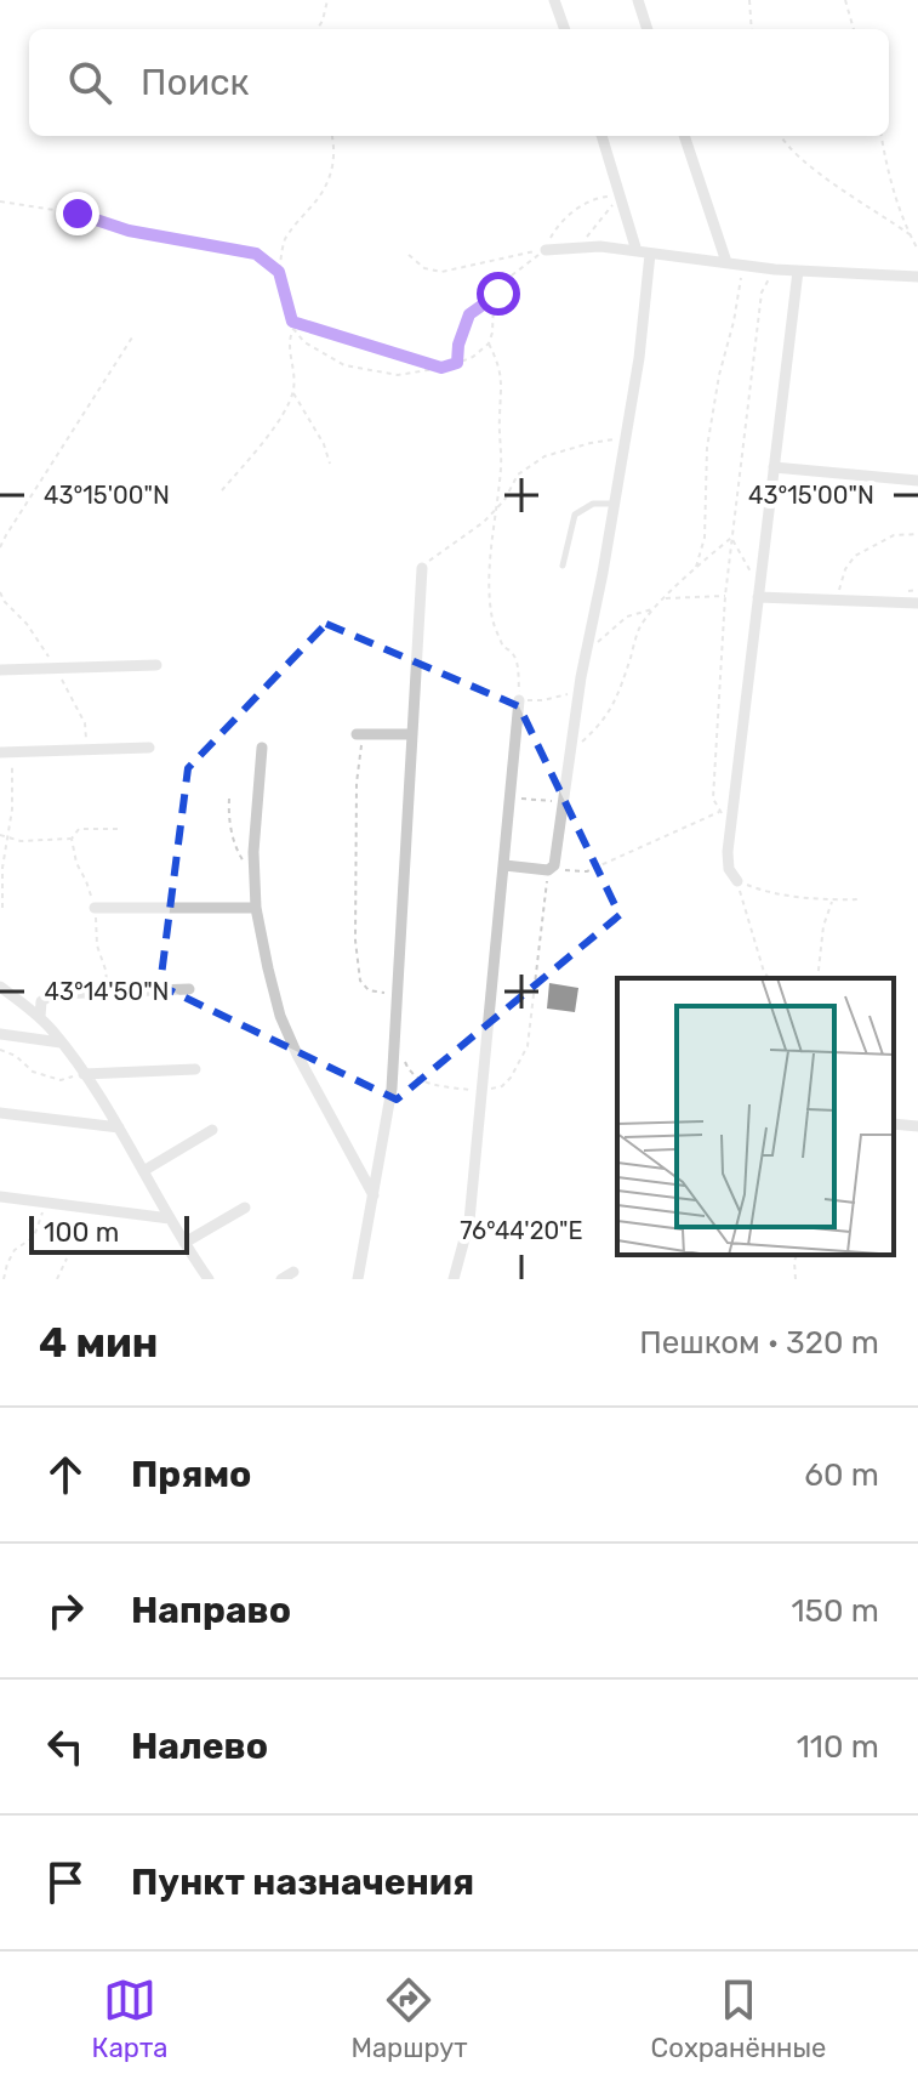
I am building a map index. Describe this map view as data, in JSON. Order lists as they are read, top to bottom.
{
  "scale_bar": "100 m",
  "page": {
    "search": "Поиск",
    "scale": "100 m",
    "heading": ["4 мин", "Пешком · 320 m"],
    "list": [
      ["Прямо", "60 m"],
      ["Направо", "150 m"],
      ["Налево", "110 m"],
      "Пункт назначения"
    ],
    "nav": ["Карта", "Маршрут", "Сохранённые"]
  },
  "coordinates": ["43°15'00\"N", "43°14'50\"N", "76°44'20\"E"]
}
